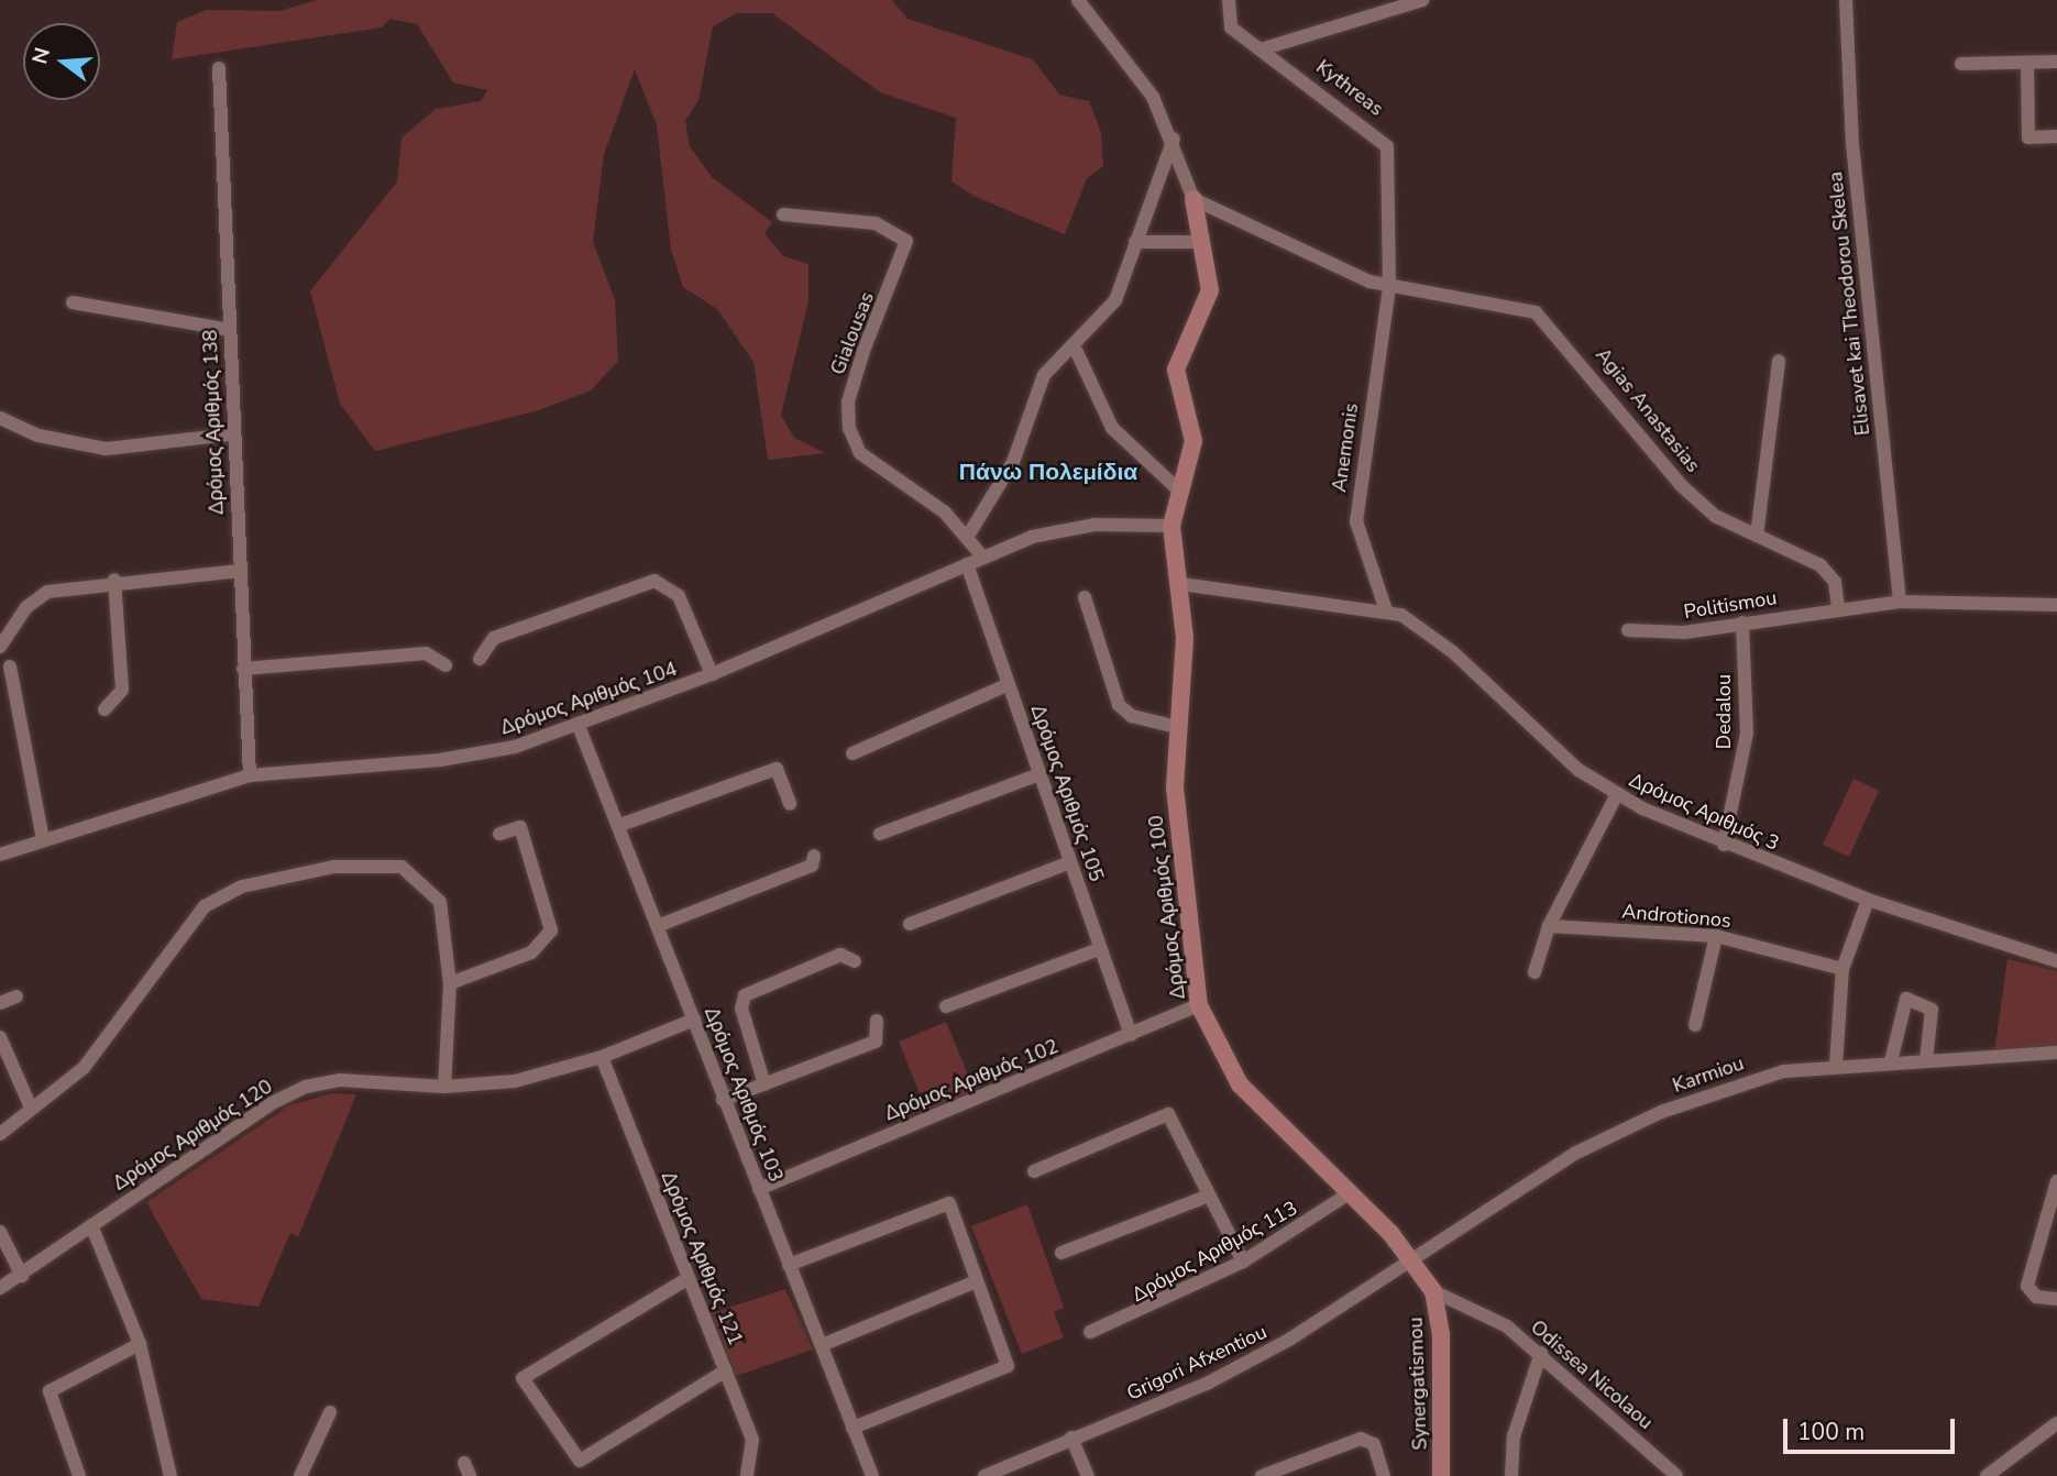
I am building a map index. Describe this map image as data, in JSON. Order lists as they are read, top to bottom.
{
  "streets": {
    "main road": ["Δρόμος Αριθμός 100", "Synergatismou"],
    "street": [
      "Kythreas",
      "Elisavet kai Theodorou Skelea",
      "Gialousas",
      "Agias Anastasias",
      "Δρόμος Αριθμός 138",
      "Anemonis",
      "Politismou",
      "Δρόμος Αριθμός 104",
      "Dedalou",
      "Δρόμος Αριθμός 105",
      "Δρόμος Αριθμός 3",
      "Androtionos",
      "Karmiou",
      "Δρόμος Αριθμός 102",
      "Δρόμος Αριθμός 103",
      "Δρόμος Αριθμός 120",
      "Δρόμος Αριθμός 113",
      "Δρόμος Αριθμός 121",
      "Grigori Afxentiou",
      "Odissea Nicolaou"
    ]
  },
  "crossings": [
    ["Kythreas", "Agias Anastasias"],
    ["Kythreas", "Anemonis"],
    ["Gialousas", "Δρόμος Αριθμός 104"],
    ["Agias Anastasias", "Anemonis"],
    ["Agias Anastasias", "Politismou"],
    ["Δρόμος Αριθμός 138", "Δρόμος Αριθμός 104"],
    ["Anemonis", "Δρόμος Αριθμός 3"],
    ["Politismou", "Dedalou"],
    ["Δρόμος Αριθμός 104", "Δρόμος Αριθμός 105"],
    ["Δρόμος Αριθμός 104", "Δρόμος Αριθμός 100"],
    ["Δρόμος Αριθμός 104", "Δρόμος Αριθμός 103"],
    ["Dedalou", "Δρόμος Αριθμός 3"],
    ["Δρόμος Αριθμός 105", "Δρόμος Αριθμός 102"],
    ["Δρόμος Αριθμός 100", "Karmiou"],
    ["Δρόμος Αριθμός 100", "Δρόμος Αριθμός 102"],
    ["Δρόμος Αριθμός 100", "Δρόμος Αριθμός 113"],
    ["Δρόμος Αριθμός 100", "Grigori Afxentiou"],
    ["Δρόμος Αριθμός 100", "Odissea Nicolaou"],
    ["Δρόμος Αριθμός 100", "Synergatismou"],
    ["Karmiou", "Grigori Afxentiou"],
    ["Δρόμος Αριθμός 102", "Δρόμος Αριθμός 103"],
    ["Δρόμος Αριθμός 103", "Δρόμος Αριθμός 120"],
    ["Δρόμος Αριθμός 120", "Δρόμος Αριθμός 121"],
    ["Odissea Nicolaou", "Synergatismou"]
  ],
  "districts": ["Πάνω Πολεμίδια"],
  "scale_bar": "100 m",
  "north": "left"
}
